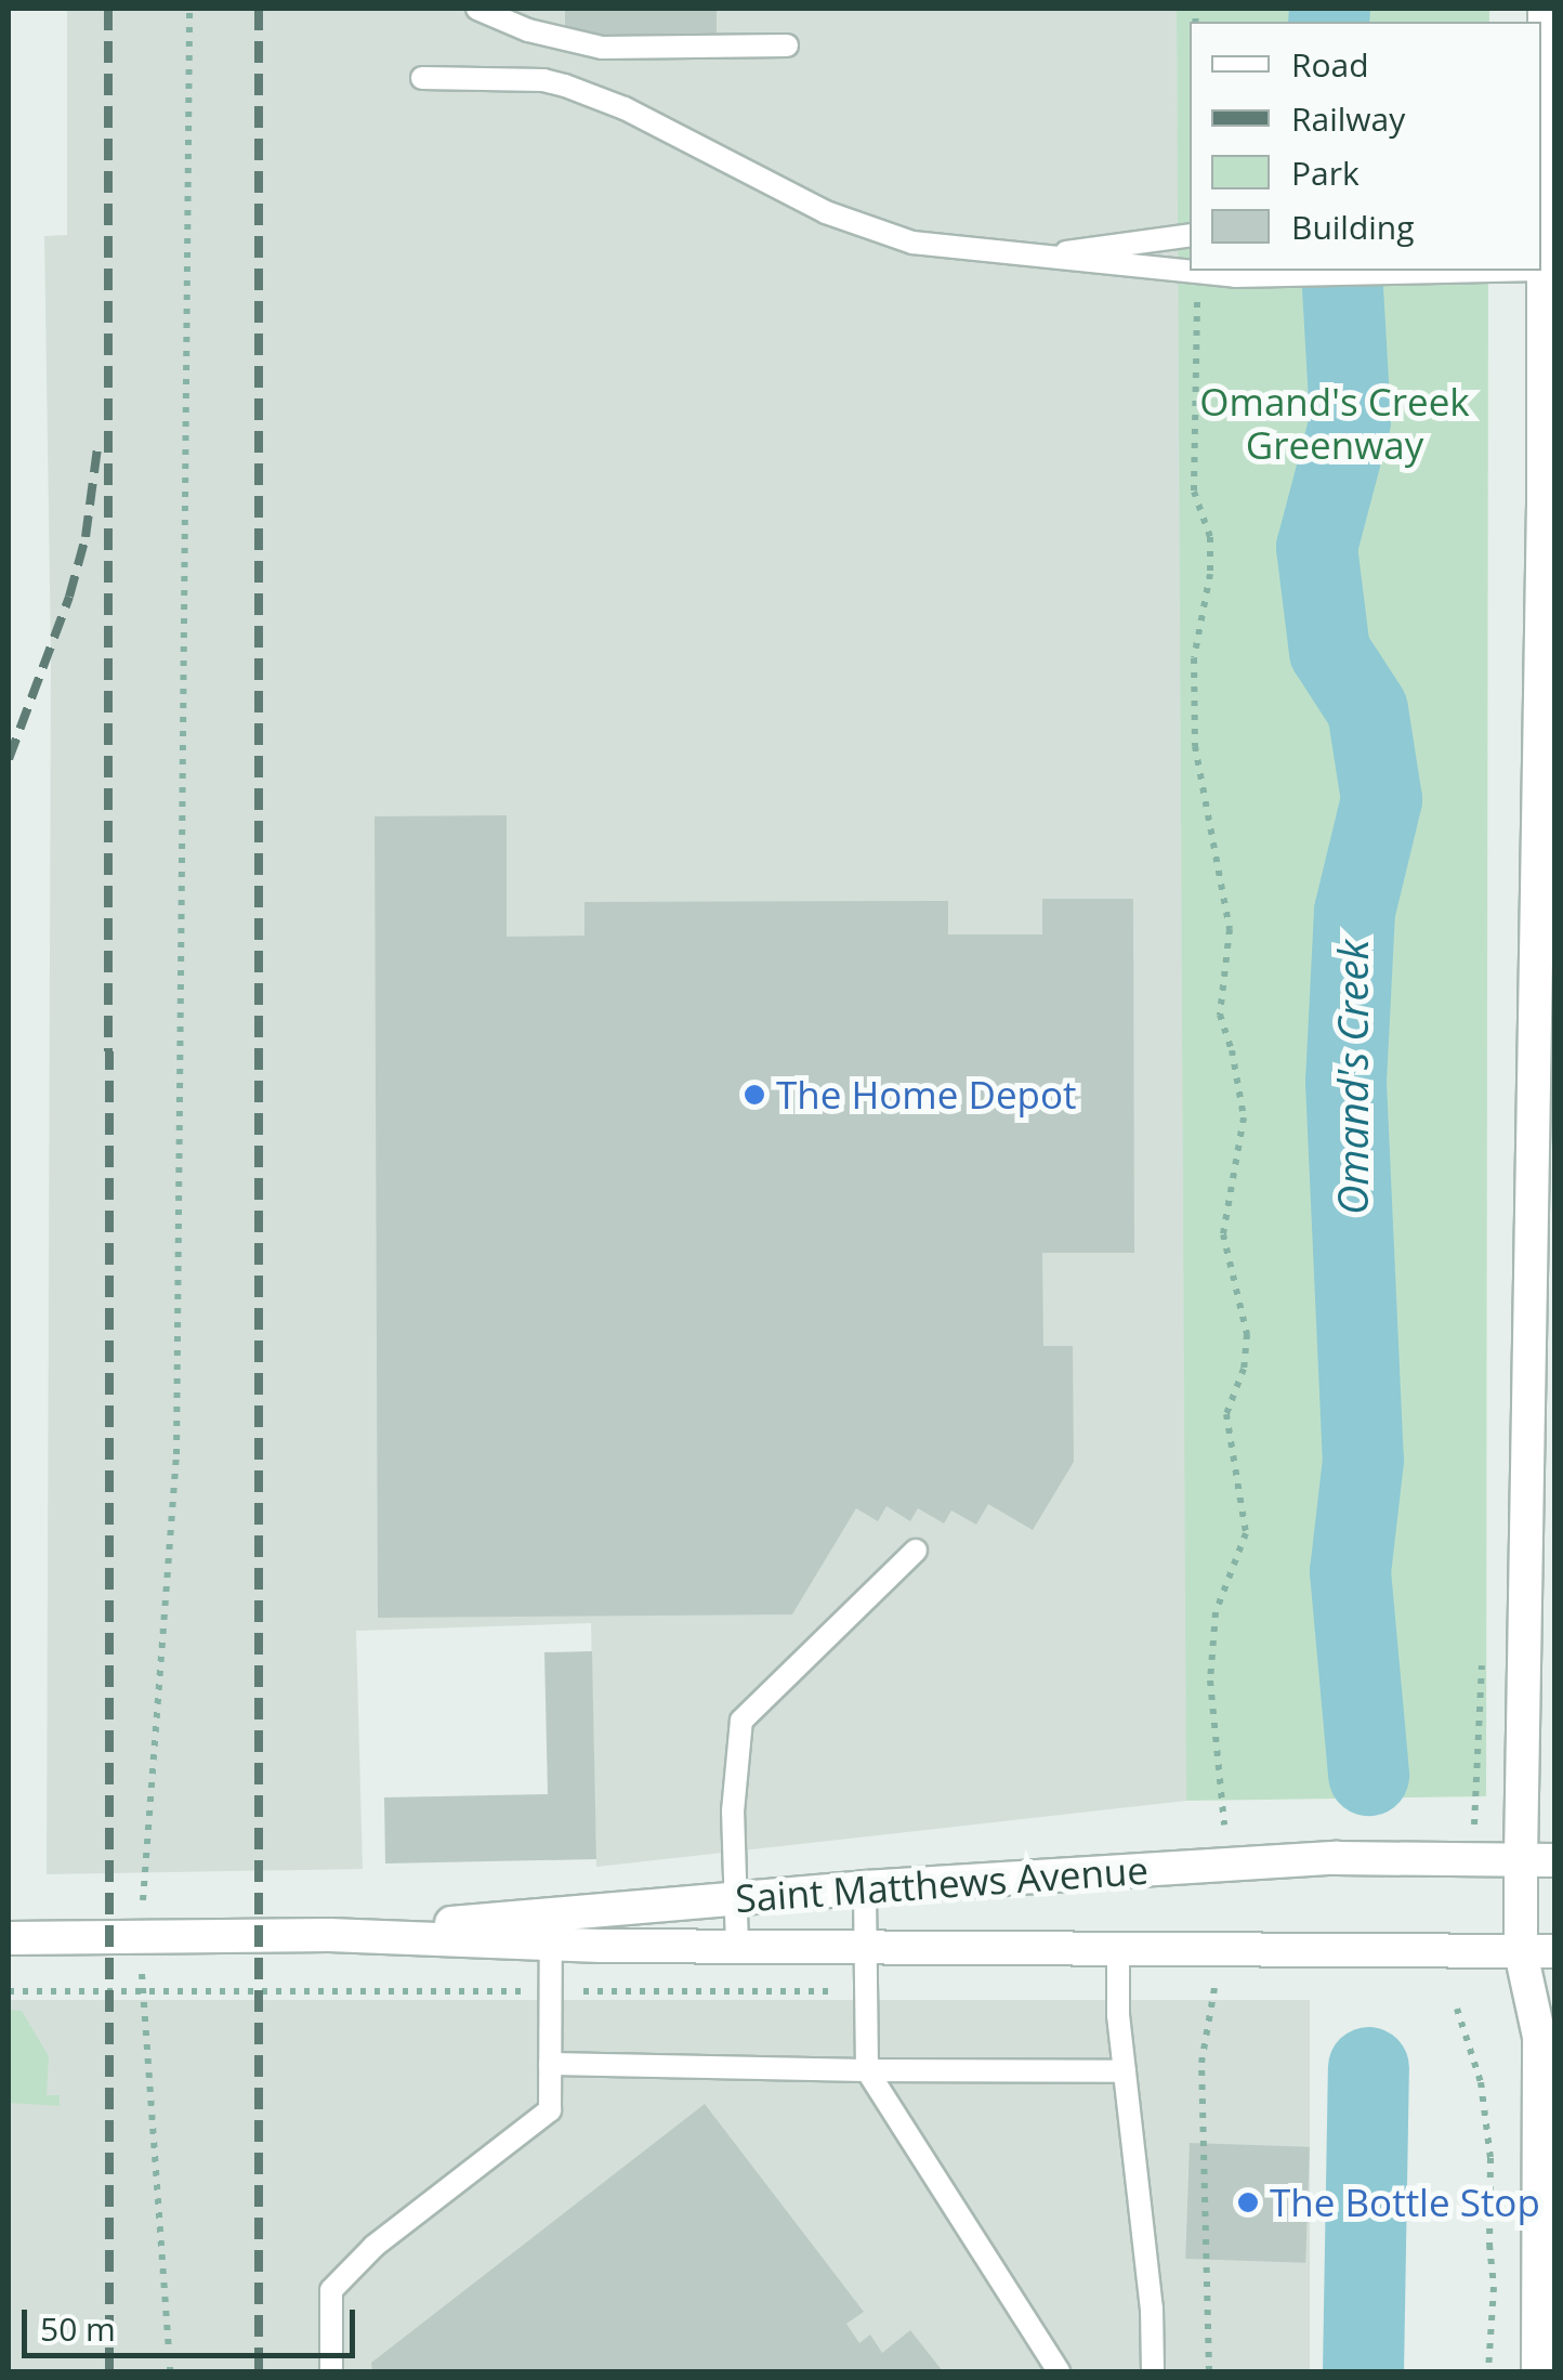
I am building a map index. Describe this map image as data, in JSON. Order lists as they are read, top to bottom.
{
  "streets": {
    "street": ["Saint Matthews Avenue"]
  },
  "water": ["Omand's Creek"],
  "parks": ["Omand's Creek Greenway"],
  "places": ["The Home Depot", "The Bottle Stop"],
  "legend": [
    "Road",
    "Railway",
    "Park",
    "Building"
  ],
  "scale_bar": "50 m"
}
